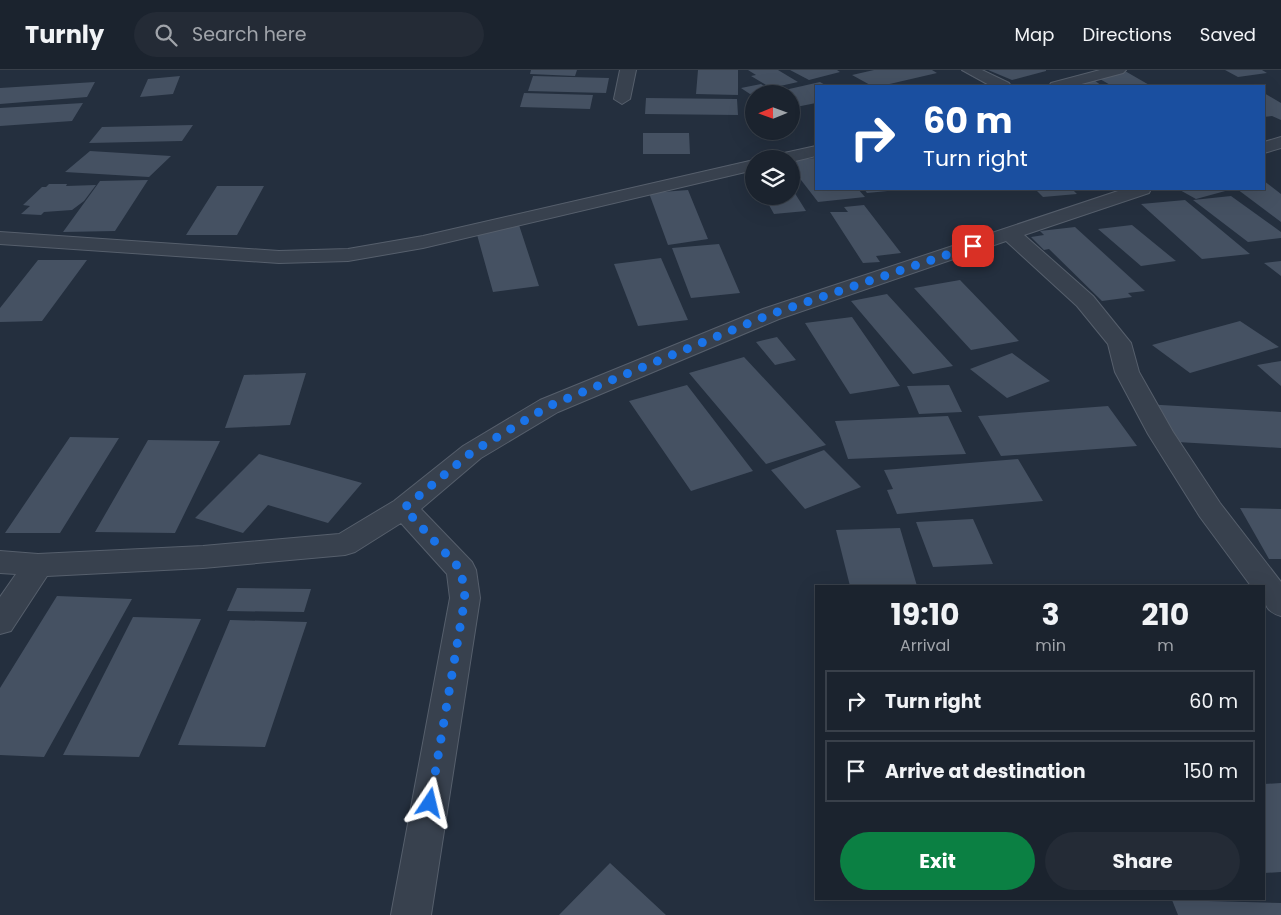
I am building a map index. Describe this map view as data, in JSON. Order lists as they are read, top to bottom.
{
  "north": "left",
  "page": {
    "header": "Turnly",
    "search": "Search here",
    "nav": ["Map", "Directions", "Saved"],
    "turn": ["60 m", "Turn right"],
    "eta": [
      "19:10",
      "Arrival",
      "3",
      "min",
      "210",
      "m"
    ],
    "list": [
      {
        "name": "Turn right",
        "value": "60 m"
      },
      {
        "name": "Arrive at destination",
        "value": "150 m"
      }
    ],
    "buttons": ["Exit", "Share"]
  }
}
